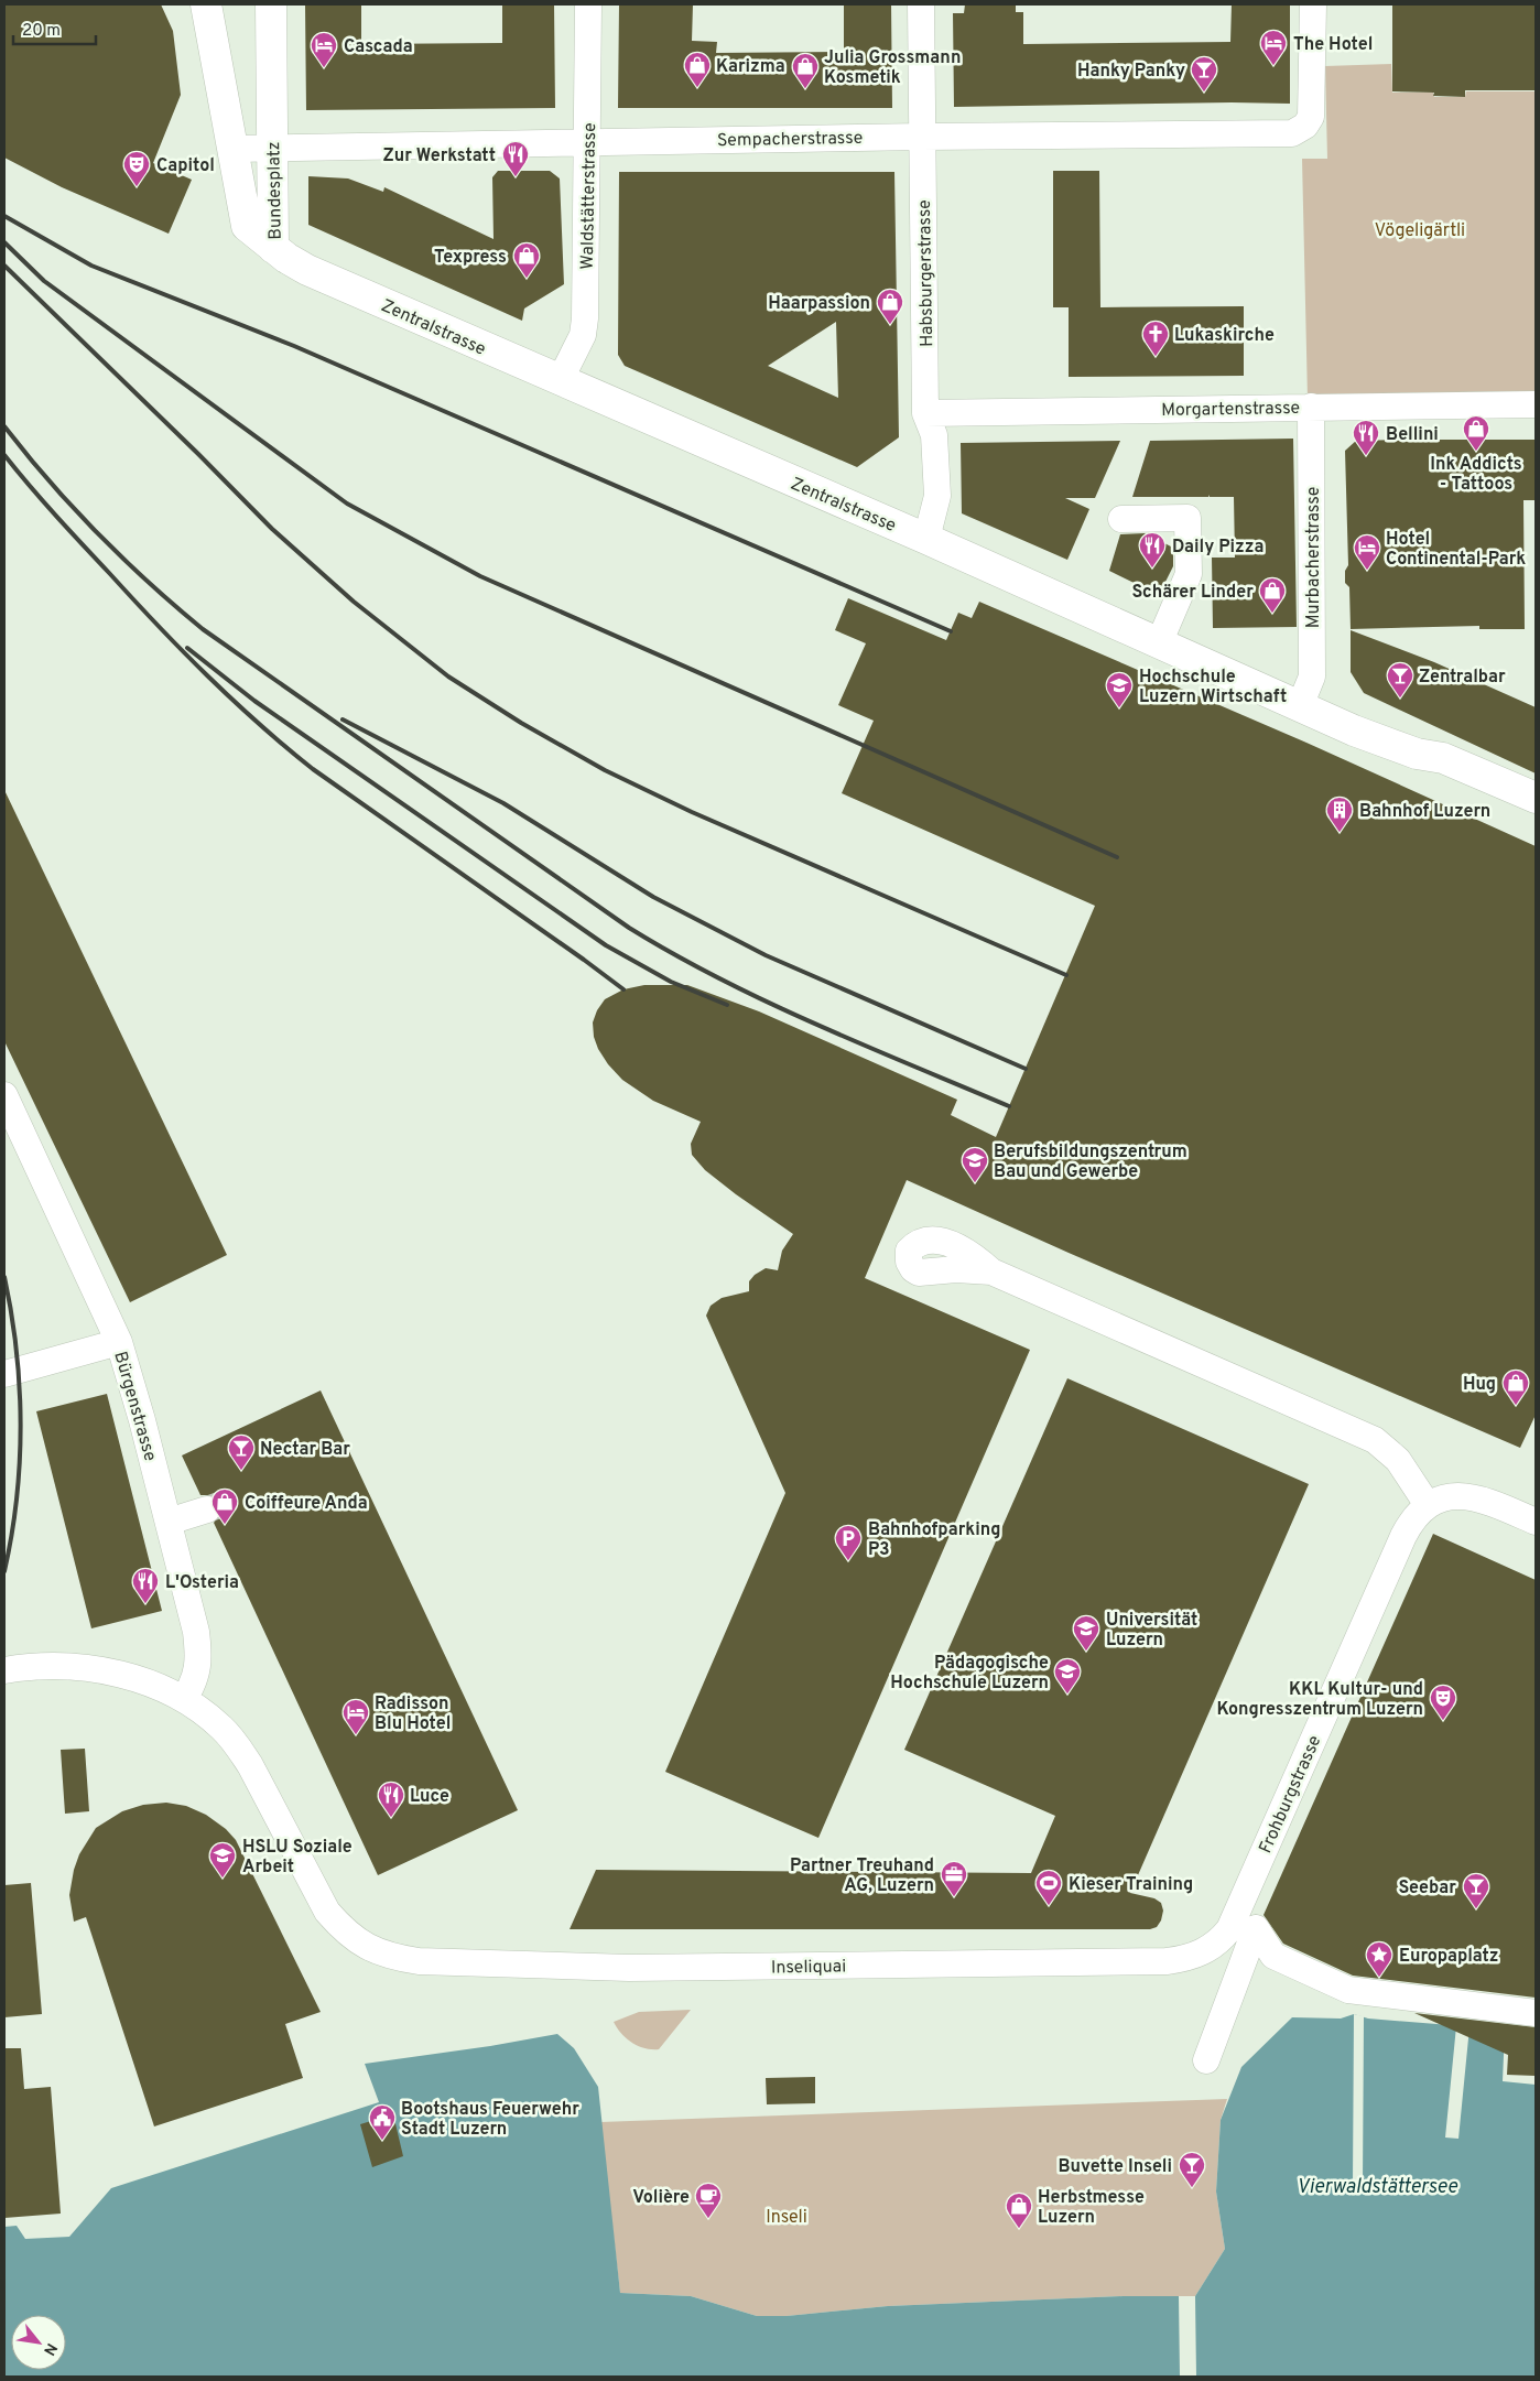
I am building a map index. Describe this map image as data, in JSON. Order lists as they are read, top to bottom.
{
  "streets": {
    "main road": ["Bundesplatz", "Zentralstrasse"],
    "street": [
      "Sempacherstrasse",
      "Waldstätterstrasse",
      "Habsburgerstrasse",
      "Morgartenstrasse",
      "Murbacherstrasse",
      "Bürgenstrasse",
      "Frohburgstrasse",
      "Inseliquai"
    ]
  },
  "crossings": [
    ["Sempacherstrasse", "Bundesplatz"],
    ["Sempacherstrasse", "Waldstätterstrasse"],
    ["Sempacherstrasse", "Habsburgerstrasse"],
    ["Bundesplatz", "Zentralstrasse"],
    ["Waldstätterstrasse", "Zentralstrasse"],
    ["Habsburgerstrasse", "Zentralstrasse"],
    ["Habsburgerstrasse", "Morgartenstrasse"],
    ["Zentralstrasse", "Murbacherstrasse"],
    ["Morgartenstrasse", "Murbacherstrasse"],
    ["Bürgenstrasse", "Inseliquai"],
    ["Frohburgstrasse", "Inseliquai"]
  ],
  "water": ["Vierwaldstättersee"],
  "parks": ["Vögeligärtli", "Inseli"],
  "places": {
    "hotel": [
      "The Hotel",
      "Cascada",
      "Hotel Continental-Park",
      "Radisson Blu Hotel"
    ],
    "shop": [
      "Karizma",
      "Julia Grossmann Kosmetik",
      "Texpress",
      "Haarpassion",
      "Ink Addicts - Tattoos",
      "Schärer Linder",
      "Hug",
      "Coiffeure Anda",
      "Herbstmesse Luzern"
    ],
    "bar": [
      "Hanky Panky",
      "Zentralbar",
      "Nectar Bar",
      "Seebar",
      "Buvette Inseli"
    ],
    "restaurant": [
      "Zur Werkstatt",
      "Bellini",
      "Daily Pizza",
      "L'Osteria",
      "Luce"
    ],
    "theatre": ["Capitol", "KKL Kultur- und Kongresszentrum Luzern"],
    "church": ["Lukaskirche"],
    "school or university": [
      "Hochschule Luzern Wirtschaft",
      "Berufsbildungszentrum Bau und Gewerbe",
      "Universität Luzern",
      "Pädagogische Hochschule Luzern",
      "HSLU Soziale Arbeit"
    ],
    "building": ["Bahnhof Luzern"],
    "parking": ["Bahnhofparking P3"],
    "office": ["Partner Treuhand AG, Luzern"],
    "sports": ["Kieser Training"],
    "place": ["Europaplatz"],
    "public building": ["Bootshaus Feuerwehr Stadt Luzern"],
    "cafe": ["Volière"]
  },
  "scale_bar": "20 m",
  "north": "bottom right"
}
